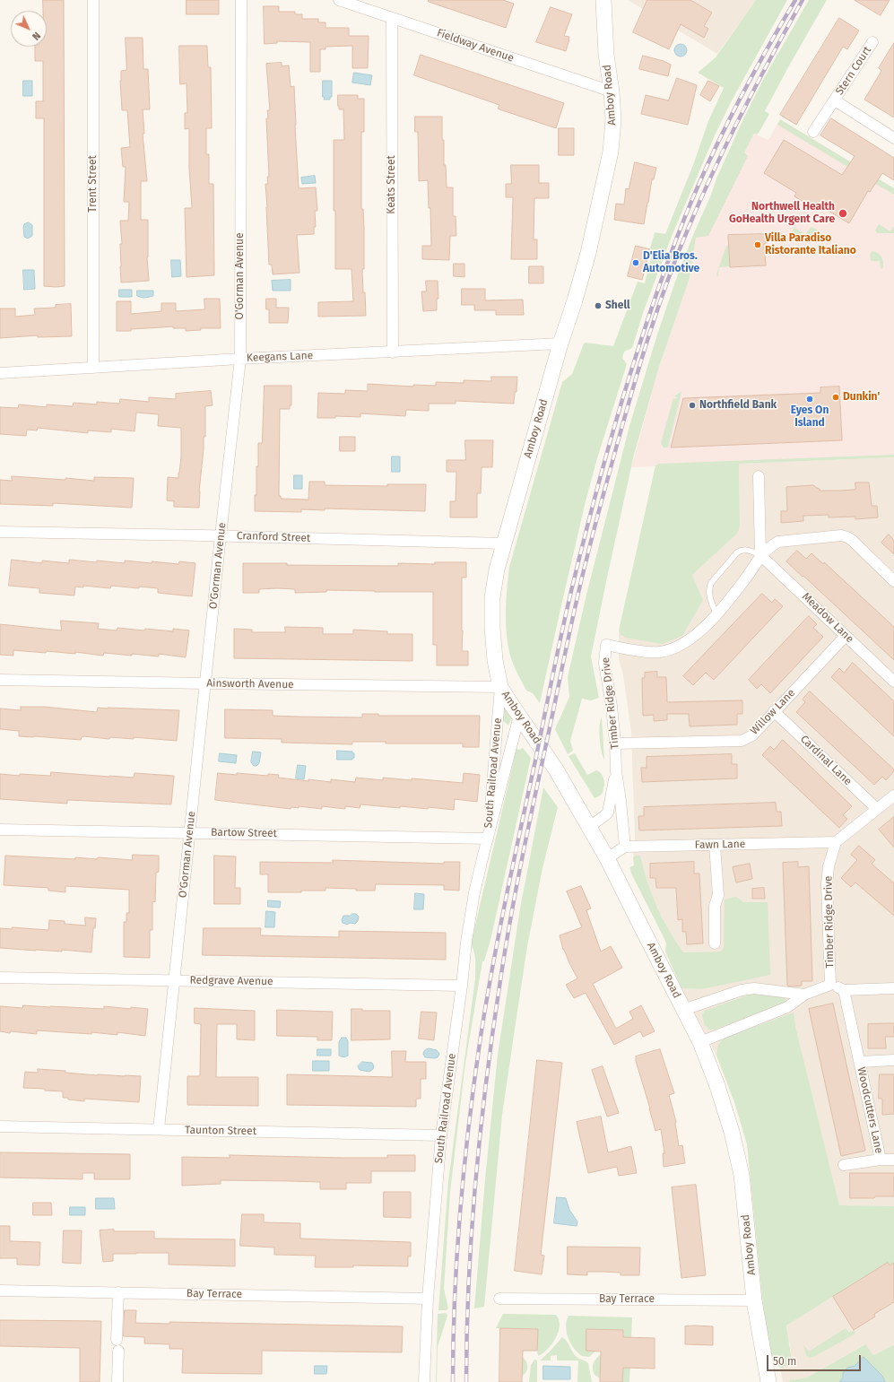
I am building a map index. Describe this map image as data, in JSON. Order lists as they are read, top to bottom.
{
  "streets": {
    "main road": ["Amboy Road"],
    "street": [
      "Fieldway Avenue",
      "Stern Court",
      "Trent Street",
      "Keats Street",
      "O'Gorman Avenue",
      "Keegans Lane",
      "Cranford Street",
      "Meadow Lane",
      "Ainsworth Avenue",
      "Timber Ridge Drive",
      "Willow Lane",
      "Cardinal Lane",
      "South Railroad Avenue",
      "Bartow Street",
      "Fawn Lane",
      "Redgrave Avenue",
      "Woodcutters Lane",
      "Taunton Street",
      "Bay Terrace"
    ]
  },
  "crossings": [
    ["Fieldway Avenue", "Amboy Road"],
    ["Fieldway Avenue", "Keats Street"],
    ["Amboy Road", "Keegans Lane"],
    ["Amboy Road", "Cranford Street"],
    ["Amboy Road", "Ainsworth Avenue"],
    ["Amboy Road", "Timber Ridge Drive"],
    ["Amboy Road", "South Railroad Avenue"],
    ["Amboy Road", "Bay Terrace"],
    ["Trent Street", "Keegans Lane"],
    ["Keats Street", "Keegans Lane"],
    ["O'Gorman Avenue", "Keegans Lane"],
    ["O'Gorman Avenue", "Cranford Street"],
    ["O'Gorman Avenue", "Ainsworth Avenue"],
    ["O'Gorman Avenue", "Bartow Street"],
    ["O'Gorman Avenue", "Redgrave Avenue"],
    ["O'Gorman Avenue", "Taunton Street"],
    ["Meadow Lane", "Timber Ridge Drive"],
    ["Meadow Lane", "Willow Lane"],
    ["Ainsworth Avenue", "South Railroad Avenue"],
    ["Timber Ridge Drive", "Willow Lane"],
    ["Timber Ridge Drive", "Fawn Lane"],
    ["Willow Lane", "Cardinal Lane"],
    ["South Railroad Avenue", "Bartow Street"],
    ["South Railroad Avenue", "Redgrave Avenue"],
    ["South Railroad Avenue", "Taunton Street"],
    ["South Railroad Avenue", "Bay Terrace"]
  ],
  "places": [
    "Northwell Health GoHealth Urgent Care",
    "Villa Paradiso Ristorante Italiano",
    "D'Elia Bros. Automotive",
    "Shell",
    "Dunkin'",
    "Eyes On Island",
    "Northfield Bank"
  ],
  "scale_bar": "50 m",
  "north": "bottom right"
}
